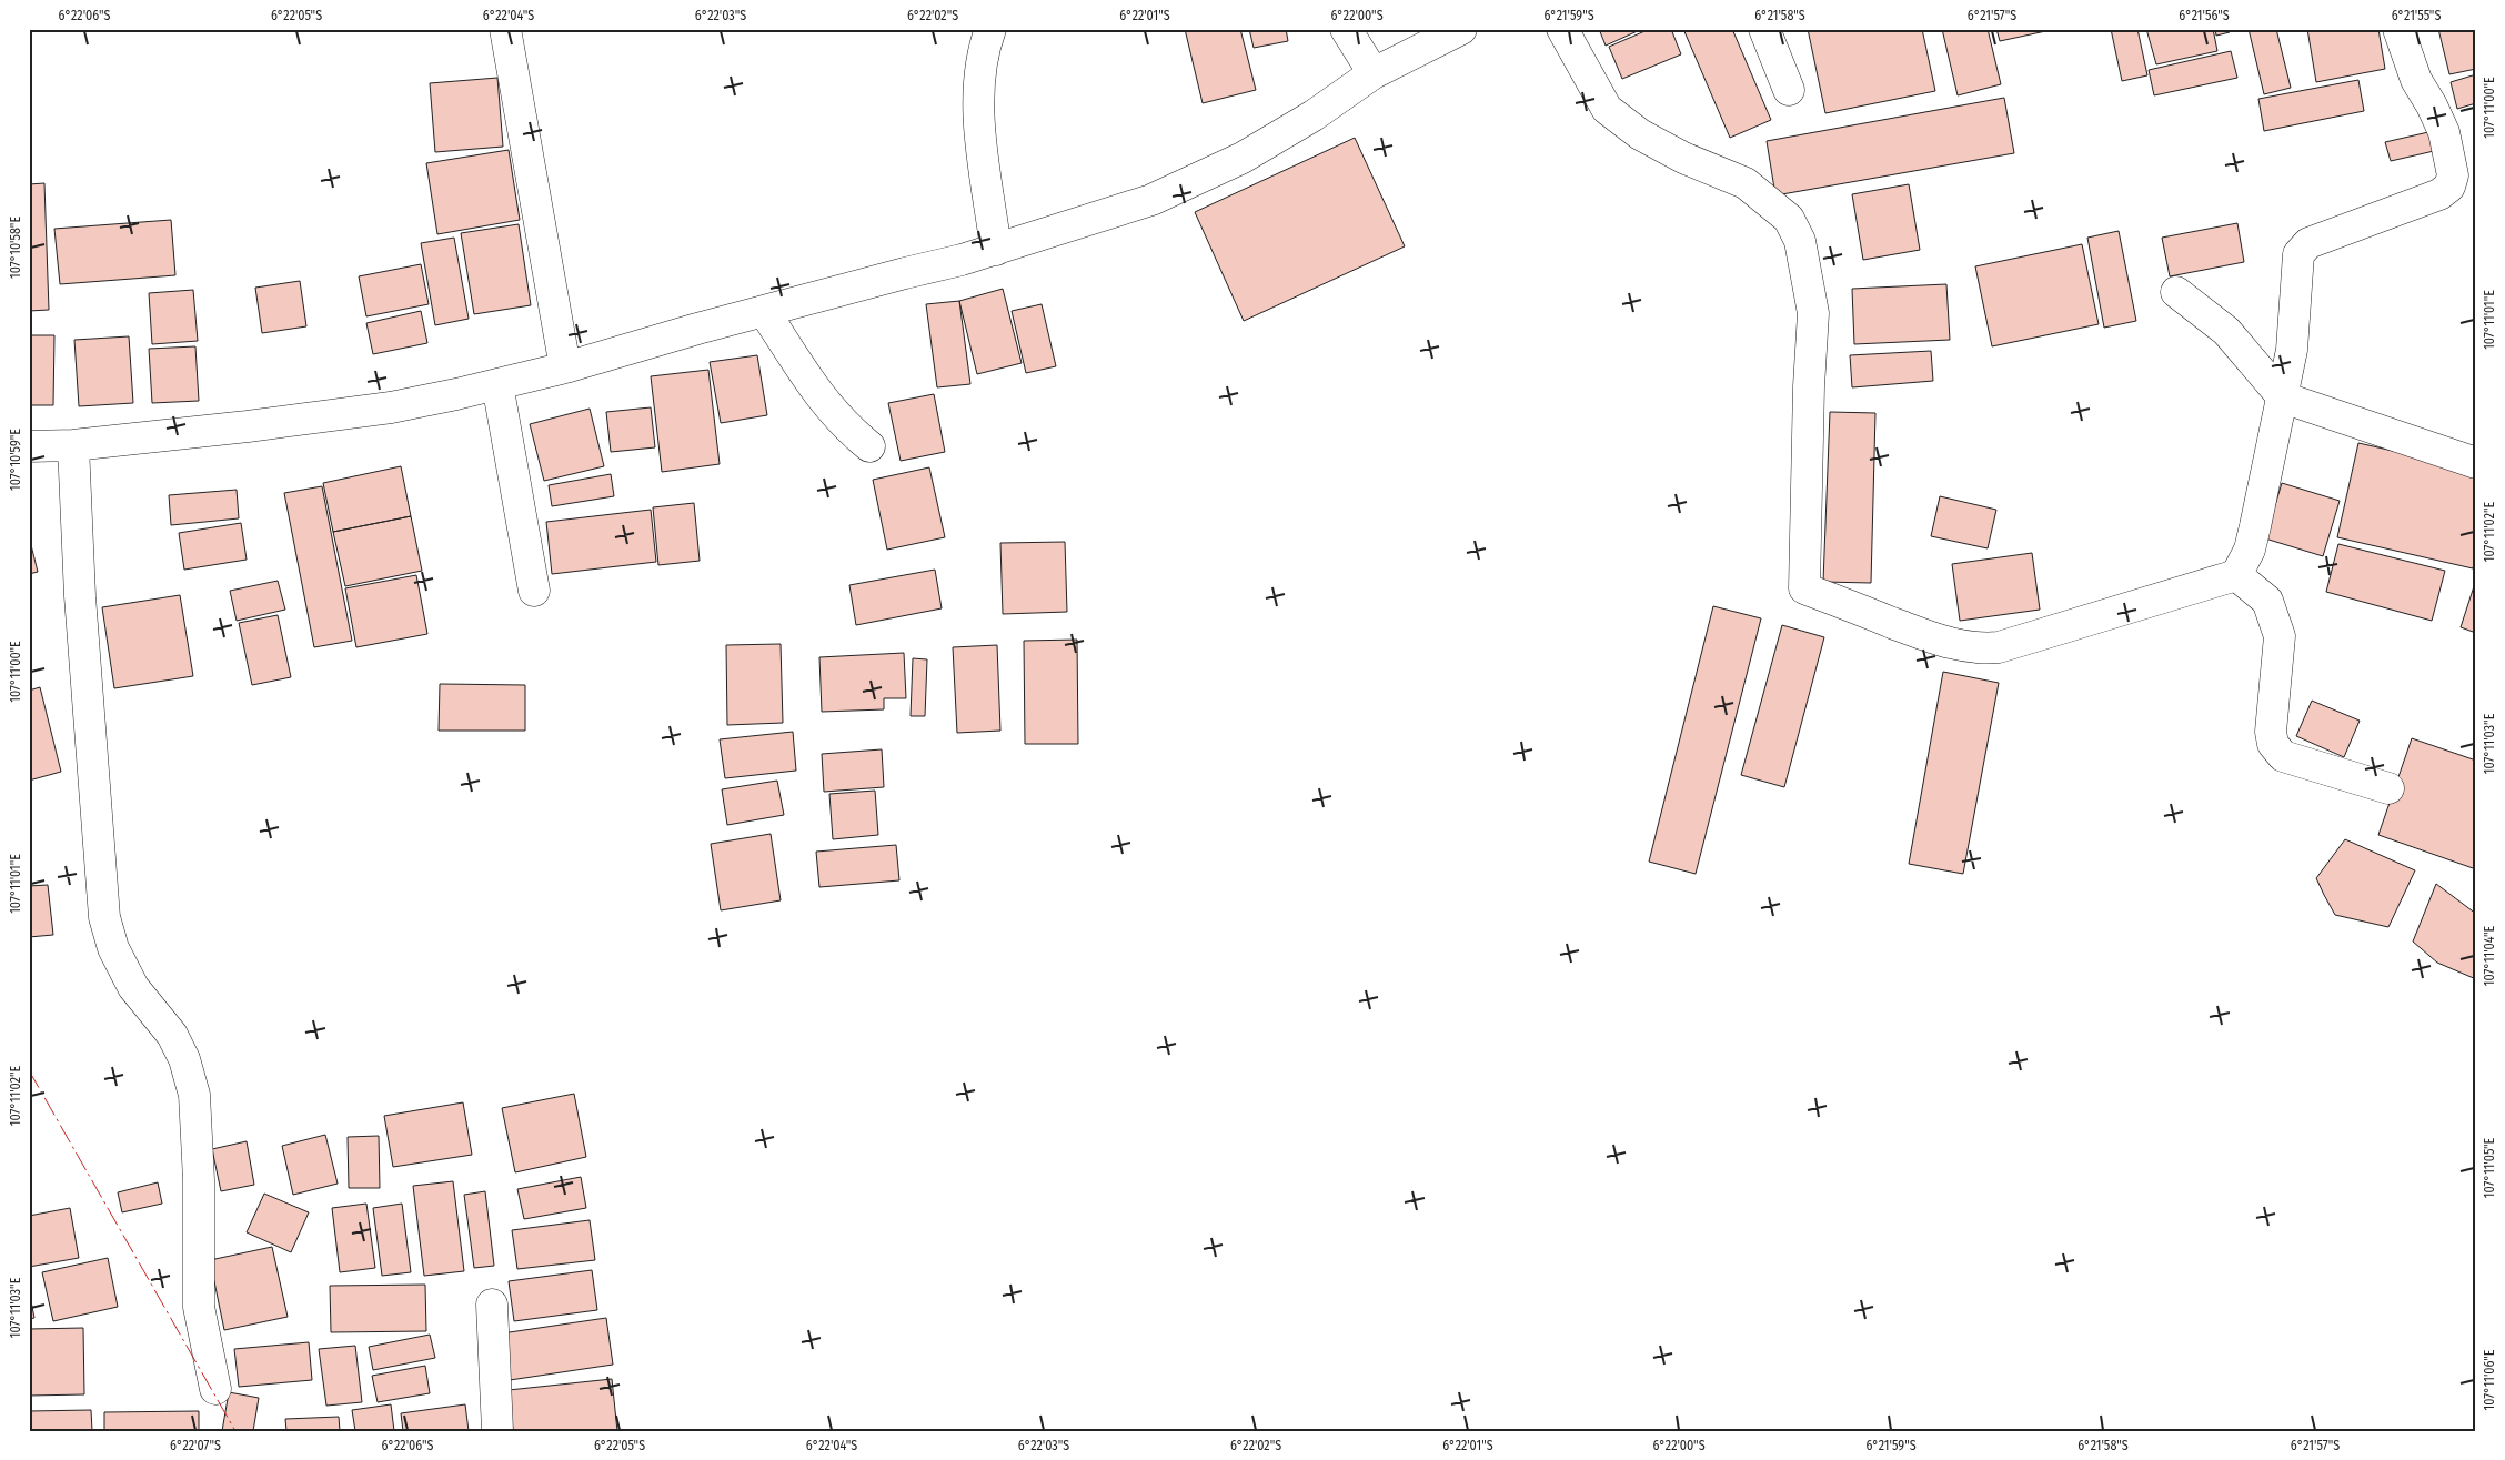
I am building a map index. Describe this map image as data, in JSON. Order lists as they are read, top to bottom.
{
  "coordinates": [
    "6°22'06\"S",
    "6°22'05\"S",
    "6°22'04\"S",
    "6°22'03\"S",
    "6°22'02\"S",
    "6°22'01\"S",
    "6°22'00\"S",
    "6°21'59\"S",
    "6°21'58\"S",
    "6°21'57\"S",
    "6°21'56\"S",
    "6°21'55\"S",
    "107°11'00\"E",
    "107°10'58\"E",
    "107°11'01\"E",
    "107°10'59\"E",
    "107°11'02\"E",
    "107°11'03\"E",
    "107°11'04\"E",
    "107°11'05\"E",
    "107°11'06\"E",
    "6°22'07\"S"
  ]
}
